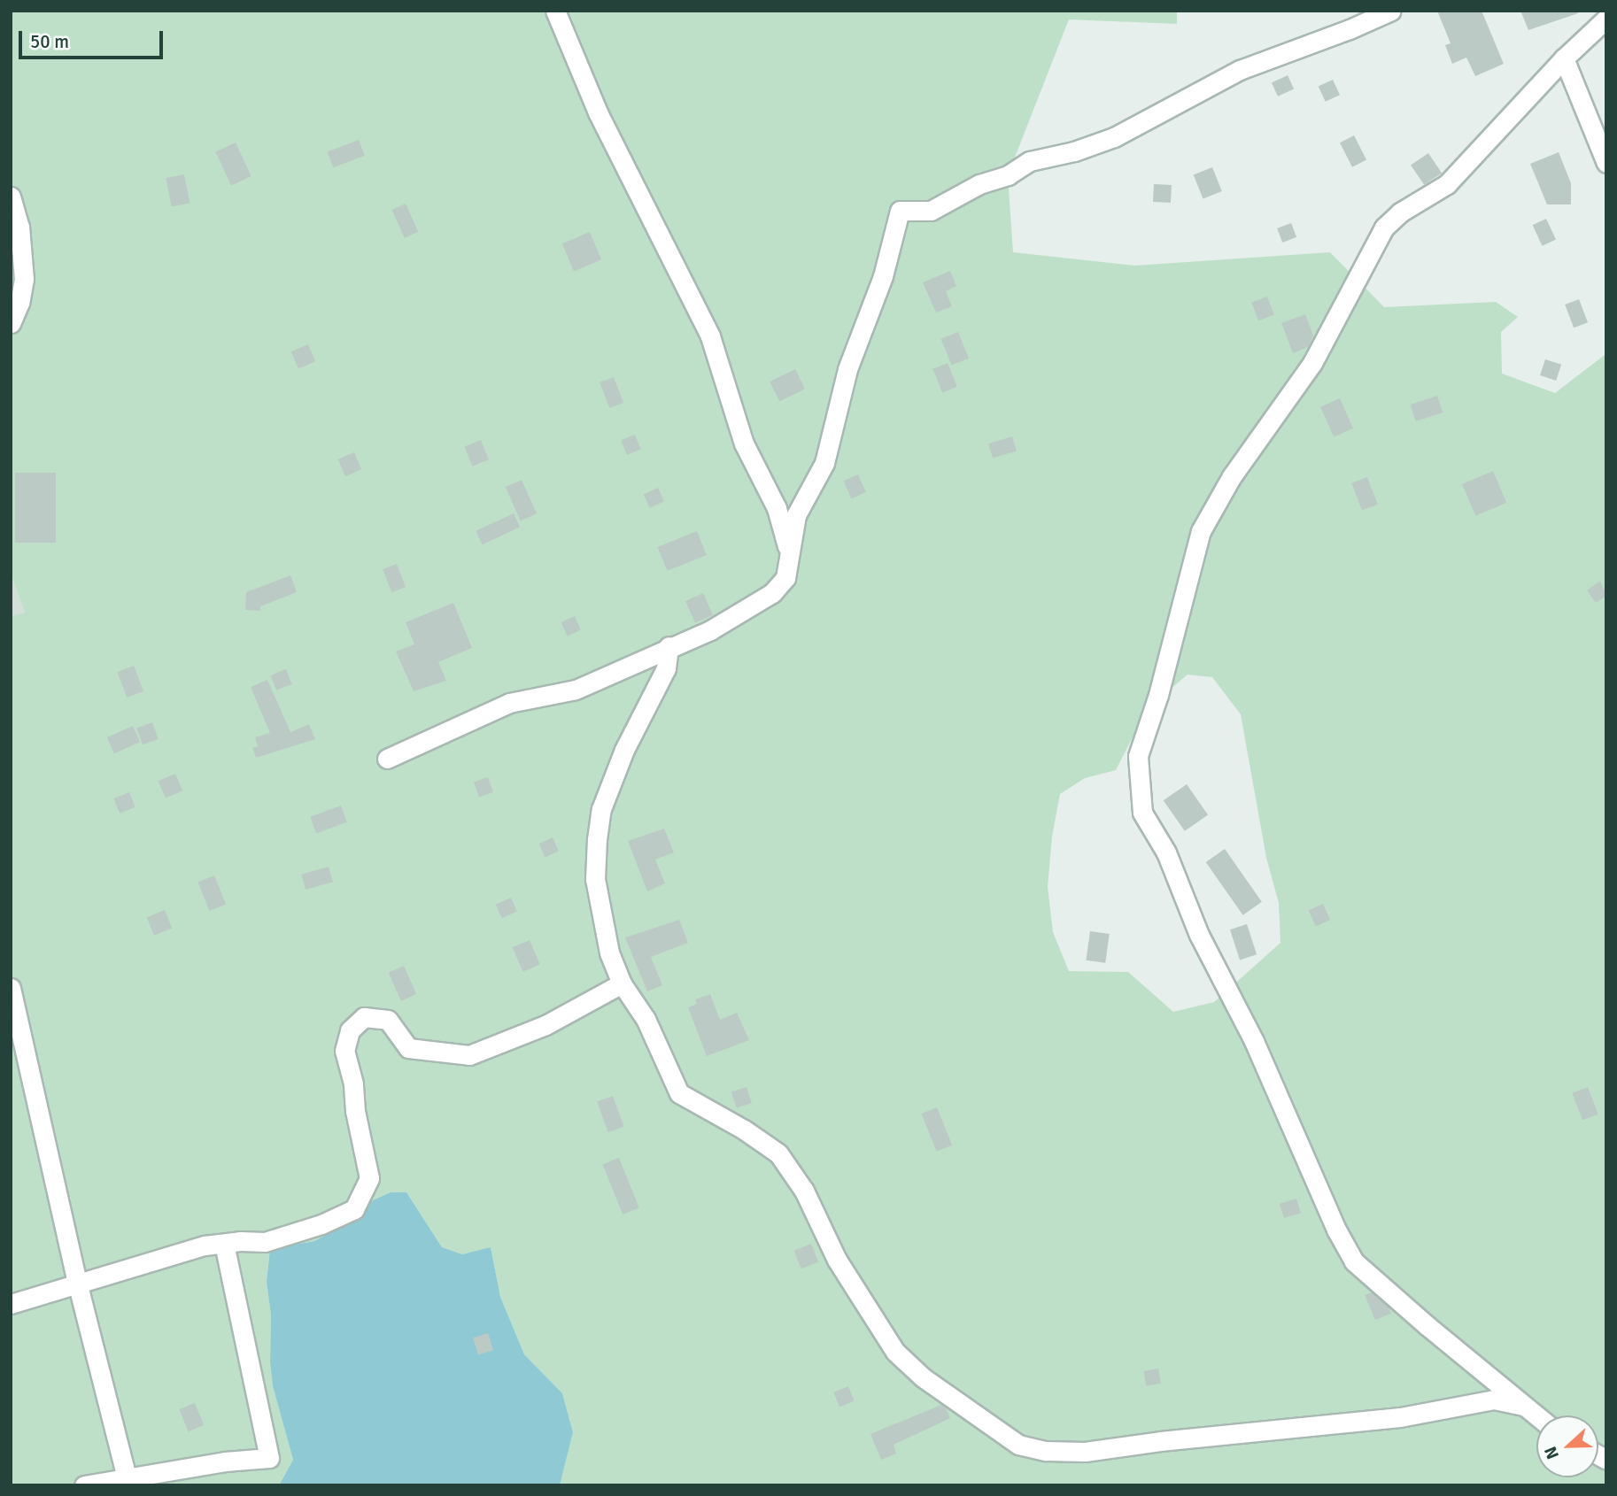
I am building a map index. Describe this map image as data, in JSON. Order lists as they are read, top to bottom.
{
  "scale_bar": "50 m",
  "north": "left"
}
